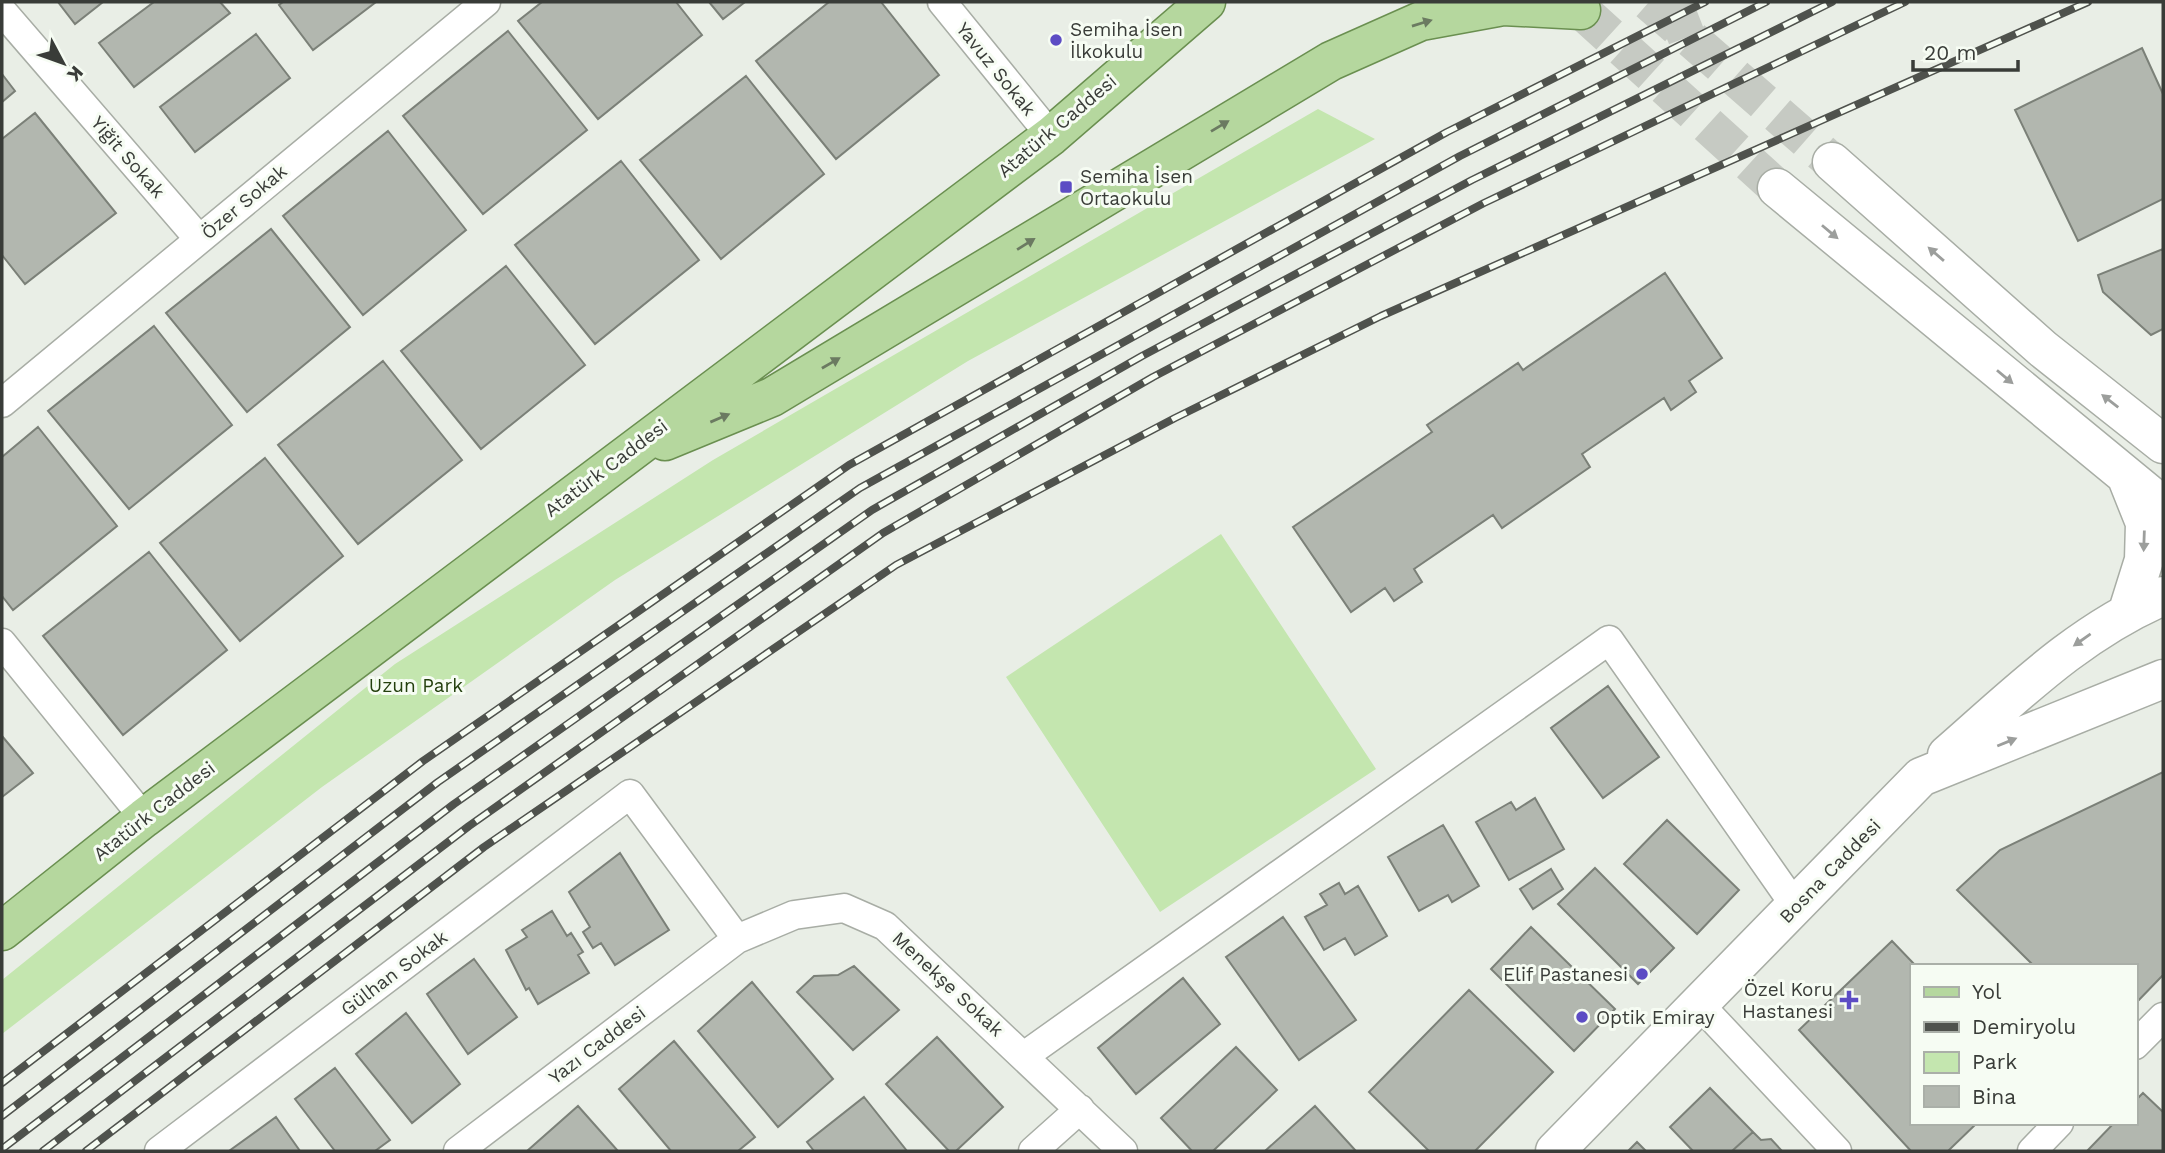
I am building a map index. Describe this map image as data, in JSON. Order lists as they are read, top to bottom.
{
  "streets": {
    "main road": ["Atatürk Caddesi"],
    "street": [
      "Yavuz Sokak",
      "Yiğit Sokak",
      "Özer Sokak",
      "Bosna Caddesi",
      "Gülhan Sokak",
      "Menekşe Sokak",
      "Yazı Caddesi"
    ]
  },
  "crossings": [
    ["Yavuz Sokak", "Atatürk Caddesi"],
    ["Yiğit Sokak", "Özer Sokak"],
    ["Gülhan Sokak", "Menekşe Sokak"],
    ["Gülhan Sokak", "Yazı Caddesi"],
    ["Menekşe Sokak", "Yazı Caddesi"]
  ],
  "parks": ["Uzun Park"],
  "places": {
    "other": ["Semiha İsen İlkokulu", "Elif Pastanesi", "Optik Emiray"],
    "transit": ["Semiha İsen Ortaokulu"],
    "health": ["Özel Koru Hastanesi"]
  },
  "legend": [
    "Yol",
    "Demiryolu",
    "Park",
    "Bina"
  ],
  "scale_bar": "20 m",
  "north": "bottom right"
}
